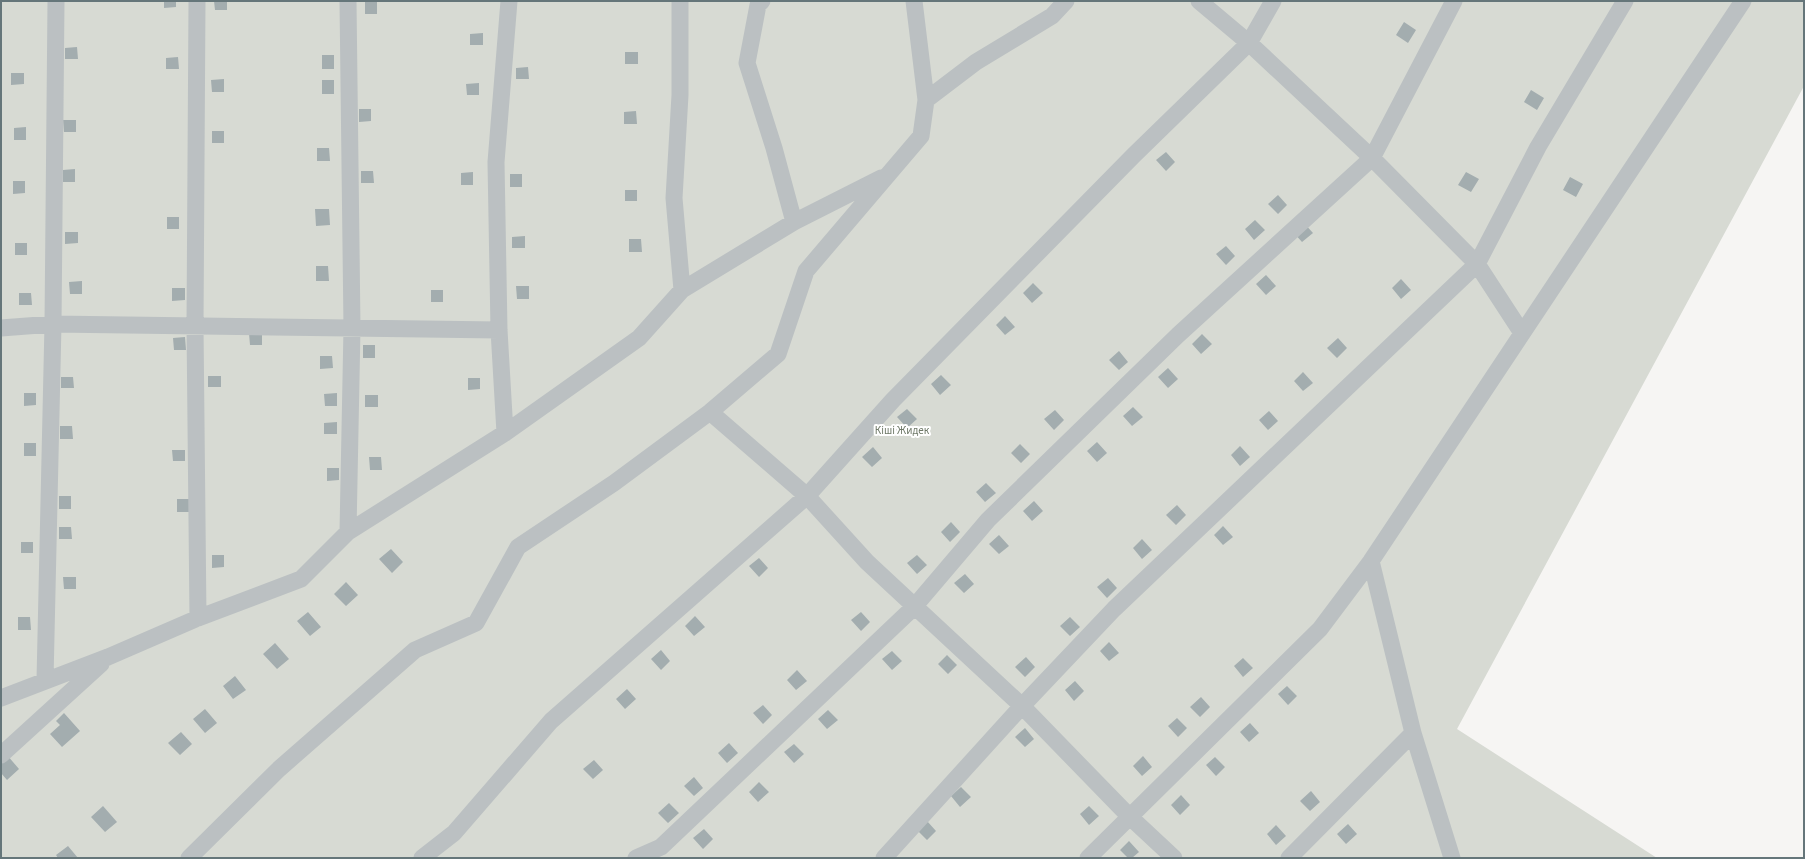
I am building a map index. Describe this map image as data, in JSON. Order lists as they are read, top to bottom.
{
  "parks": ["Кіші Жидек"]
}
